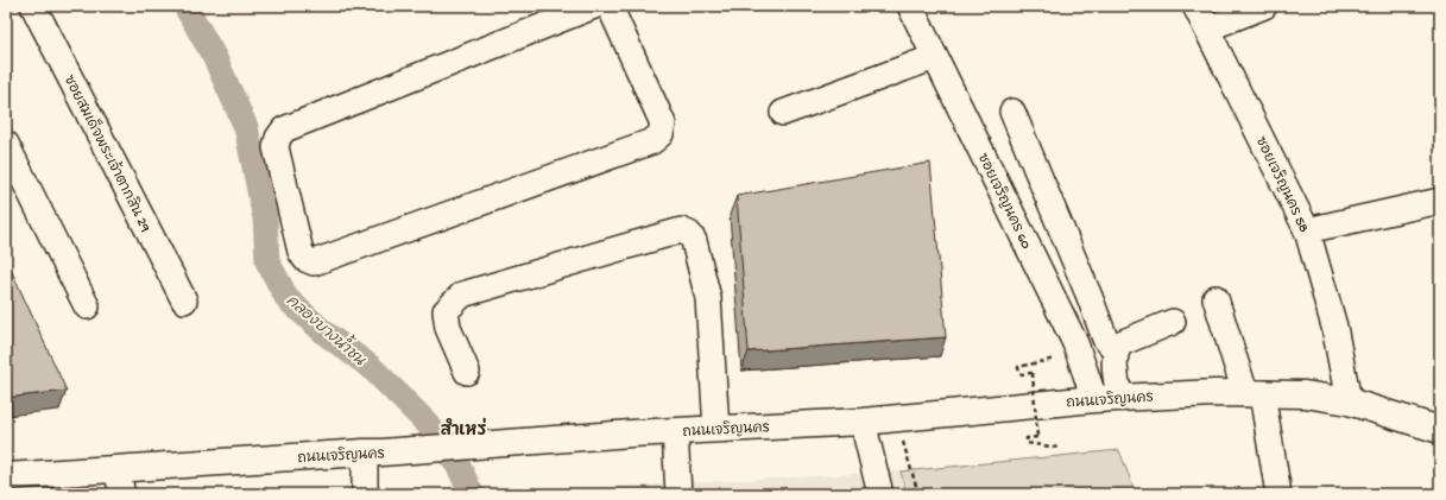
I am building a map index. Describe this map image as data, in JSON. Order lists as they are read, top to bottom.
{
  "streets": {
    "main road": ["ถนนเจริญนคร"],
    "street": ["ซอยสมเด็จพระเจ้าตากสิน 29", "ซอยเจริญนคร 58", "ซอยเจริญนคร 60"]
  },
  "crossings": [
    ["ซอยเจริญนคร 58", "ถนนเจริญนคร"],
    ["ซอยเจริญนคร 60", "ถนนเจริญนคร"]
  ],
  "districts": ["สำเหร่"],
  "water": ["คลองบางน้ำชน"]
}
